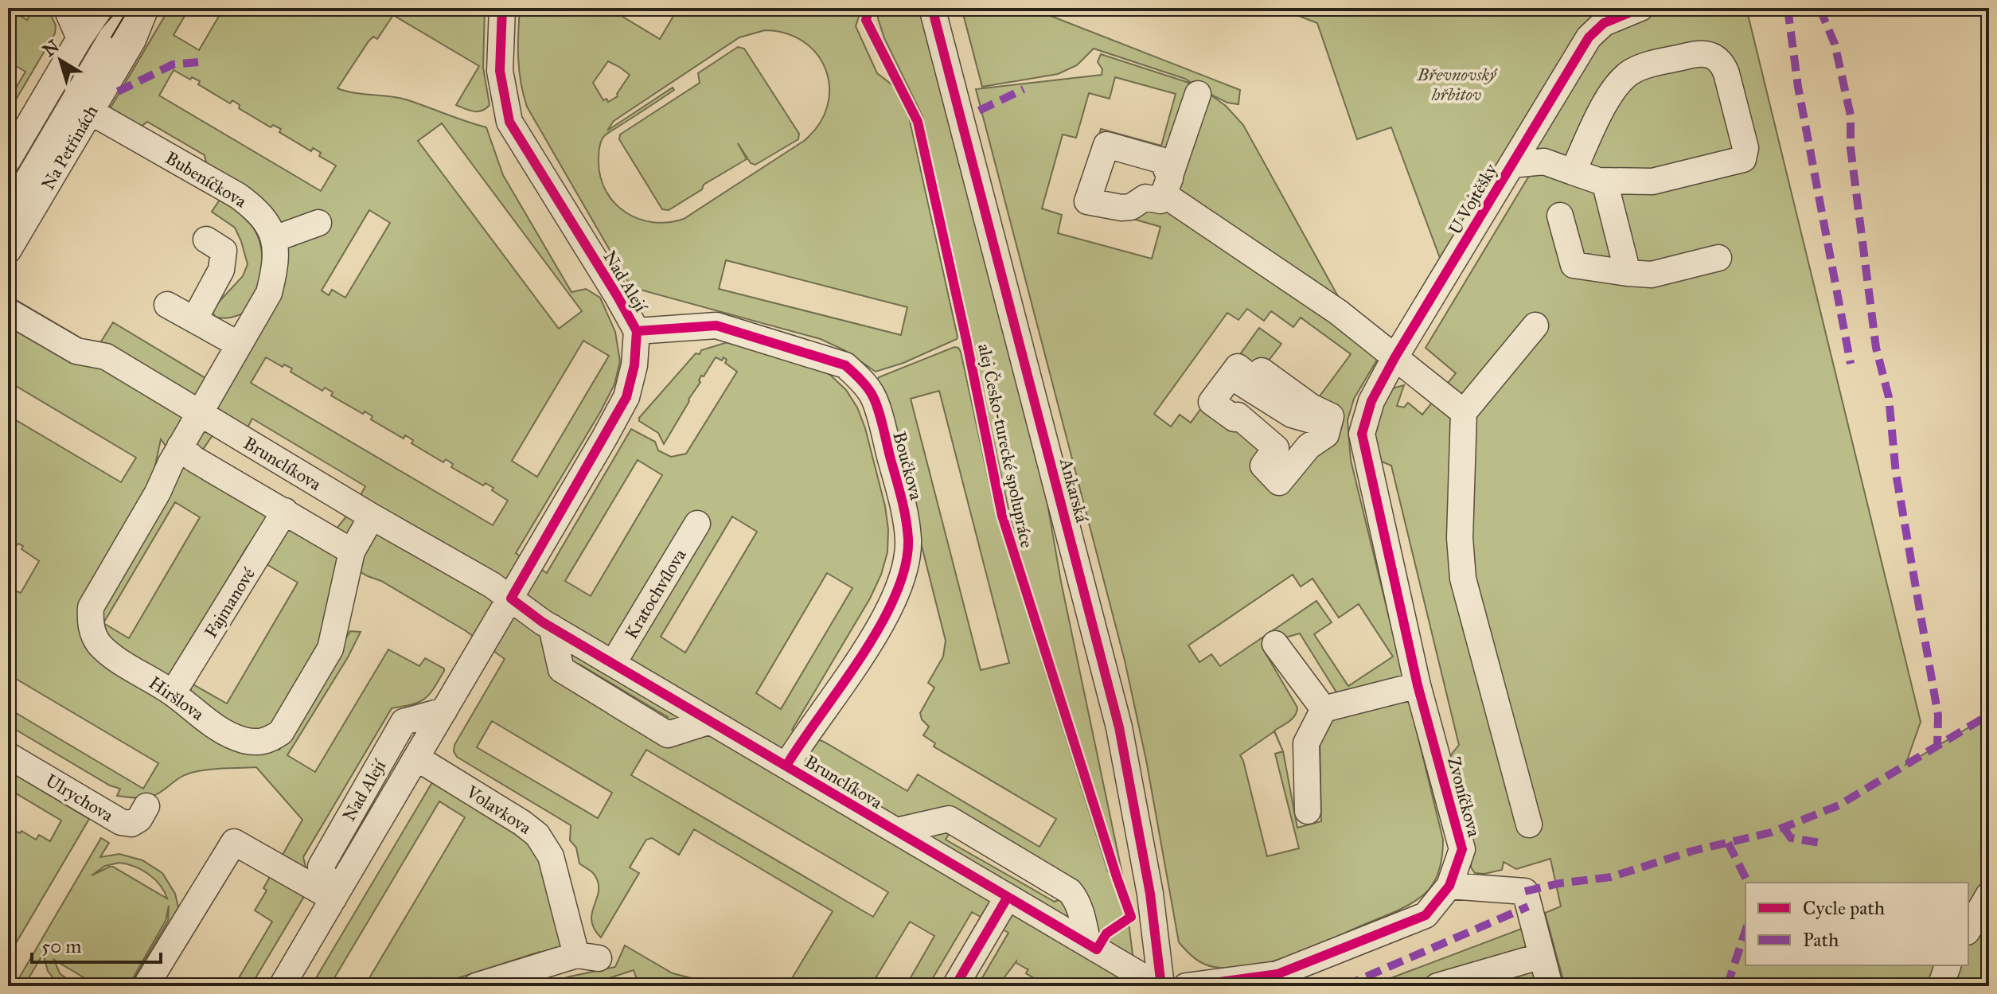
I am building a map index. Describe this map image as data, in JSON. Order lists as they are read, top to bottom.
{
  "streets": {
    "street": [
      "Na Petřinách",
      "Bubeníčkova",
      "U Vojtěšky",
      "Nad Alejí",
      "Brunclíkova",
      "Boučkova",
      "Ankarská",
      "Kratochvílova",
      "Fajmanové",
      "Hiršlova",
      "Zvoníčkova",
      "Ulrychova",
      "Volavkova"
    ],
    "cycle path": ["alej Česko-turecké spolupráce"]
  },
  "crossings": [
    ["Na Petřinách", "Bubeníčkova"],
    ["U Vojtěšky", "Zvoníčkova"],
    ["Nad Alejí", "Brunclíkova"],
    ["Nad Alejí", "Boučkova"],
    ["Nad Alejí", "Volavkova"],
    ["Brunclíkova", "Boučkova"],
    ["Brunclíkova", "Ankarská"],
    ["Brunclíkova", "Kratochvílova"],
    ["Brunclíkova", "Hiršlova"],
    ["Fajmanové", "Hiršlova"]
  ],
  "parks": ["Břevnovský hřbitov"],
  "legend": ["Cycle path", "Path"],
  "scale_bar": "50 m",
  "north": "top left"
}
